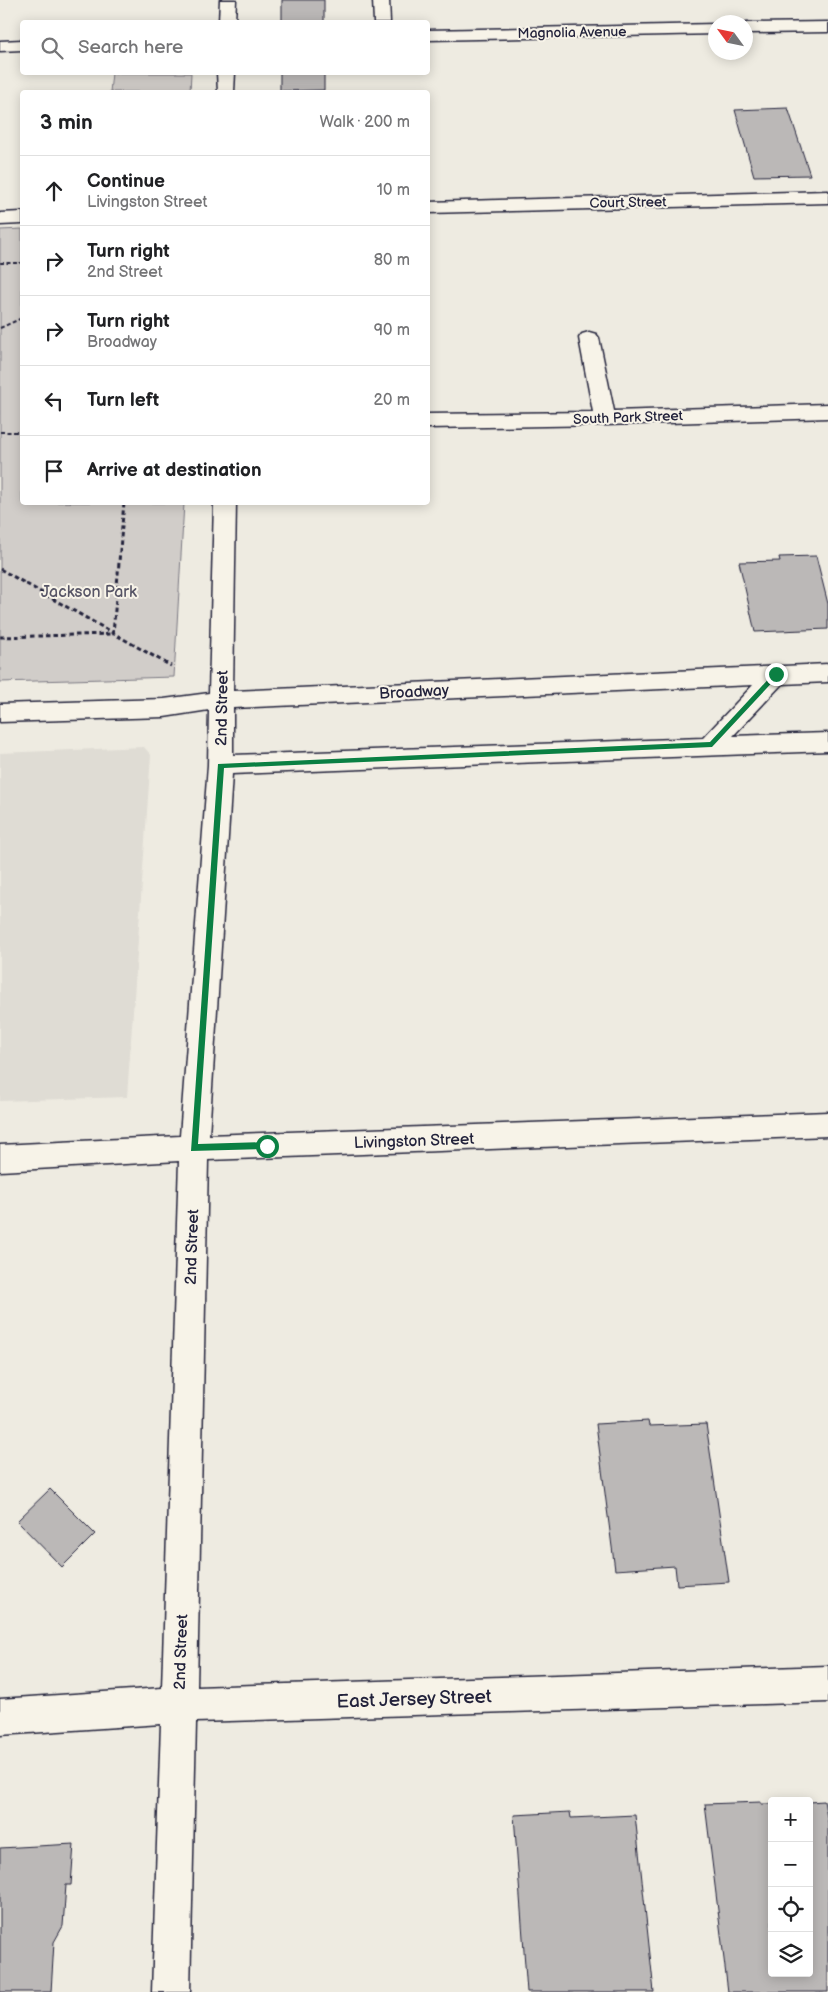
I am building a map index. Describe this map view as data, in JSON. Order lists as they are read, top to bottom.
{
  "streets": {
    "street": [
      "Magnolia Avenue",
      "Court Street",
      "South Park Street",
      "Broadway",
      "2nd Street",
      "Livingston Street",
      "East Jersey Street"
    ]
  },
  "crossings": [
    ["Broadway", "2nd Street"],
    ["2nd Street", "Livingston Street"],
    ["2nd Street", "East Jersey Street"]
  ],
  "parks": ["Jackson Park"],
  "north": "top left",
  "page": {
    "search": "Search here",
    "heading": ["3 min", "Walk · 200 m"],
    "list": [
      ["Continue", "Livingston Street", "10 m"],
      ["Turn right", "2nd Street", "80 m"],
      ["Turn right", "Broadway", "90 m"],
      ["Turn left", "20 m"],
      "Arrive at destination"
    ],
    "map_buttons": ["+", "−"]
  }
}
